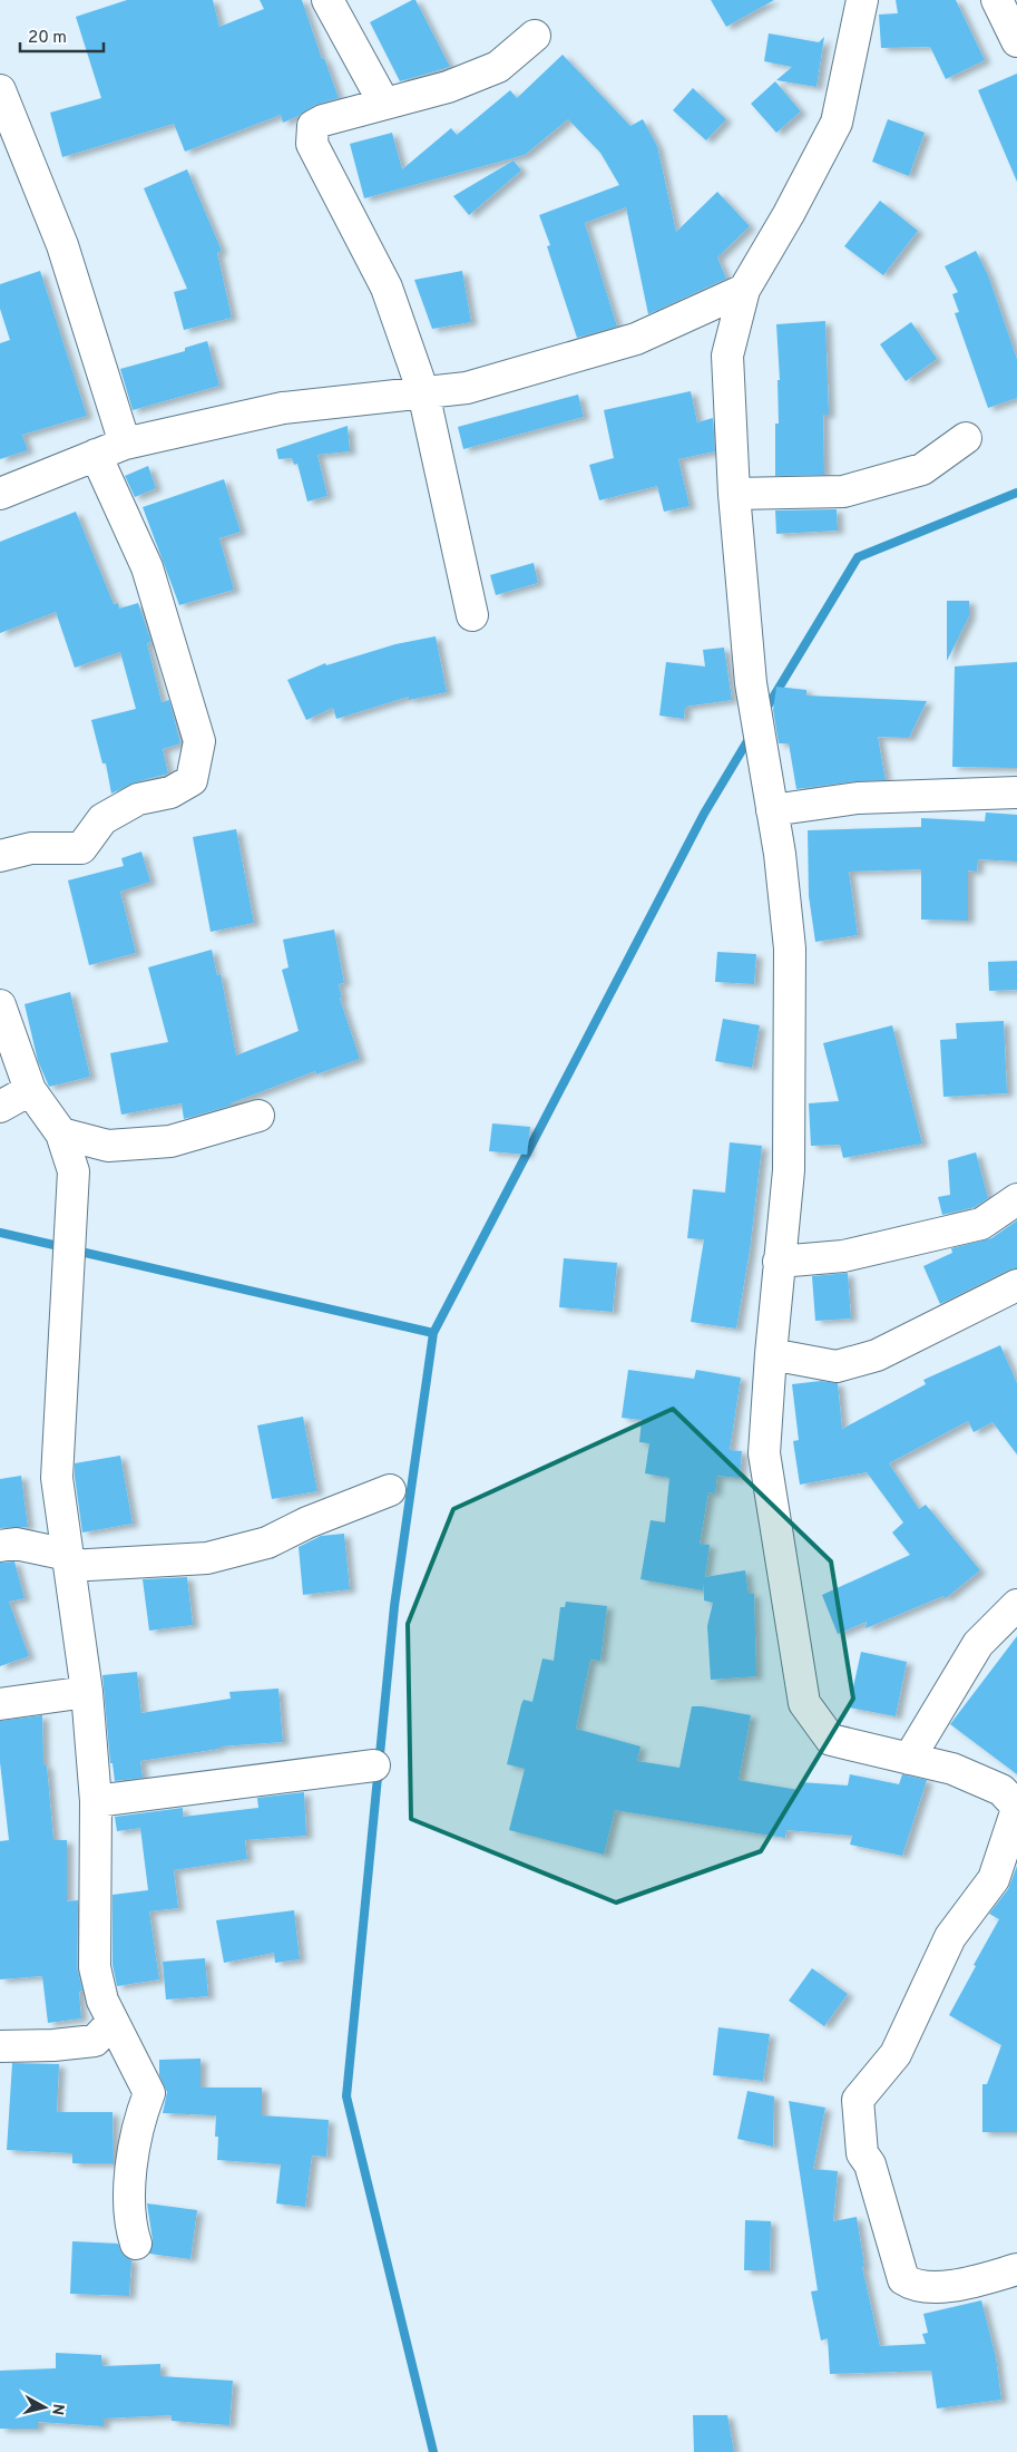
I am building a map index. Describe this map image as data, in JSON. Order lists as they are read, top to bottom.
{
  "scale_bar": "20 m",
  "north": "right"
}
